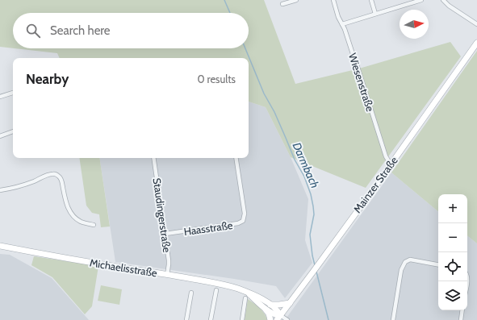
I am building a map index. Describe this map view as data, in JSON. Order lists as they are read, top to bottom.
{
  "streets": {
    "street": [
      "Wiesenstraße",
      "Mainzer Straße",
      "Staudingerstraße",
      "Haasstraße",
      "Michaelisstraße"
    ]
  },
  "crossings": [
    ["Wiesenstraße", "Mainzer Straße"],
    ["Mainzer Straße", "Michaelisstraße"],
    ["Staudingerstraße", "Haasstraße"],
    ["Staudingerstraße", "Michaelisstraße"]
  ],
  "water": ["Darmbach"],
  "north": "right",
  "page": {
    "search": "Search here",
    "heading": ["Nearby", "0 results"],
    "map_buttons": ["+", "−"]
  }
}
